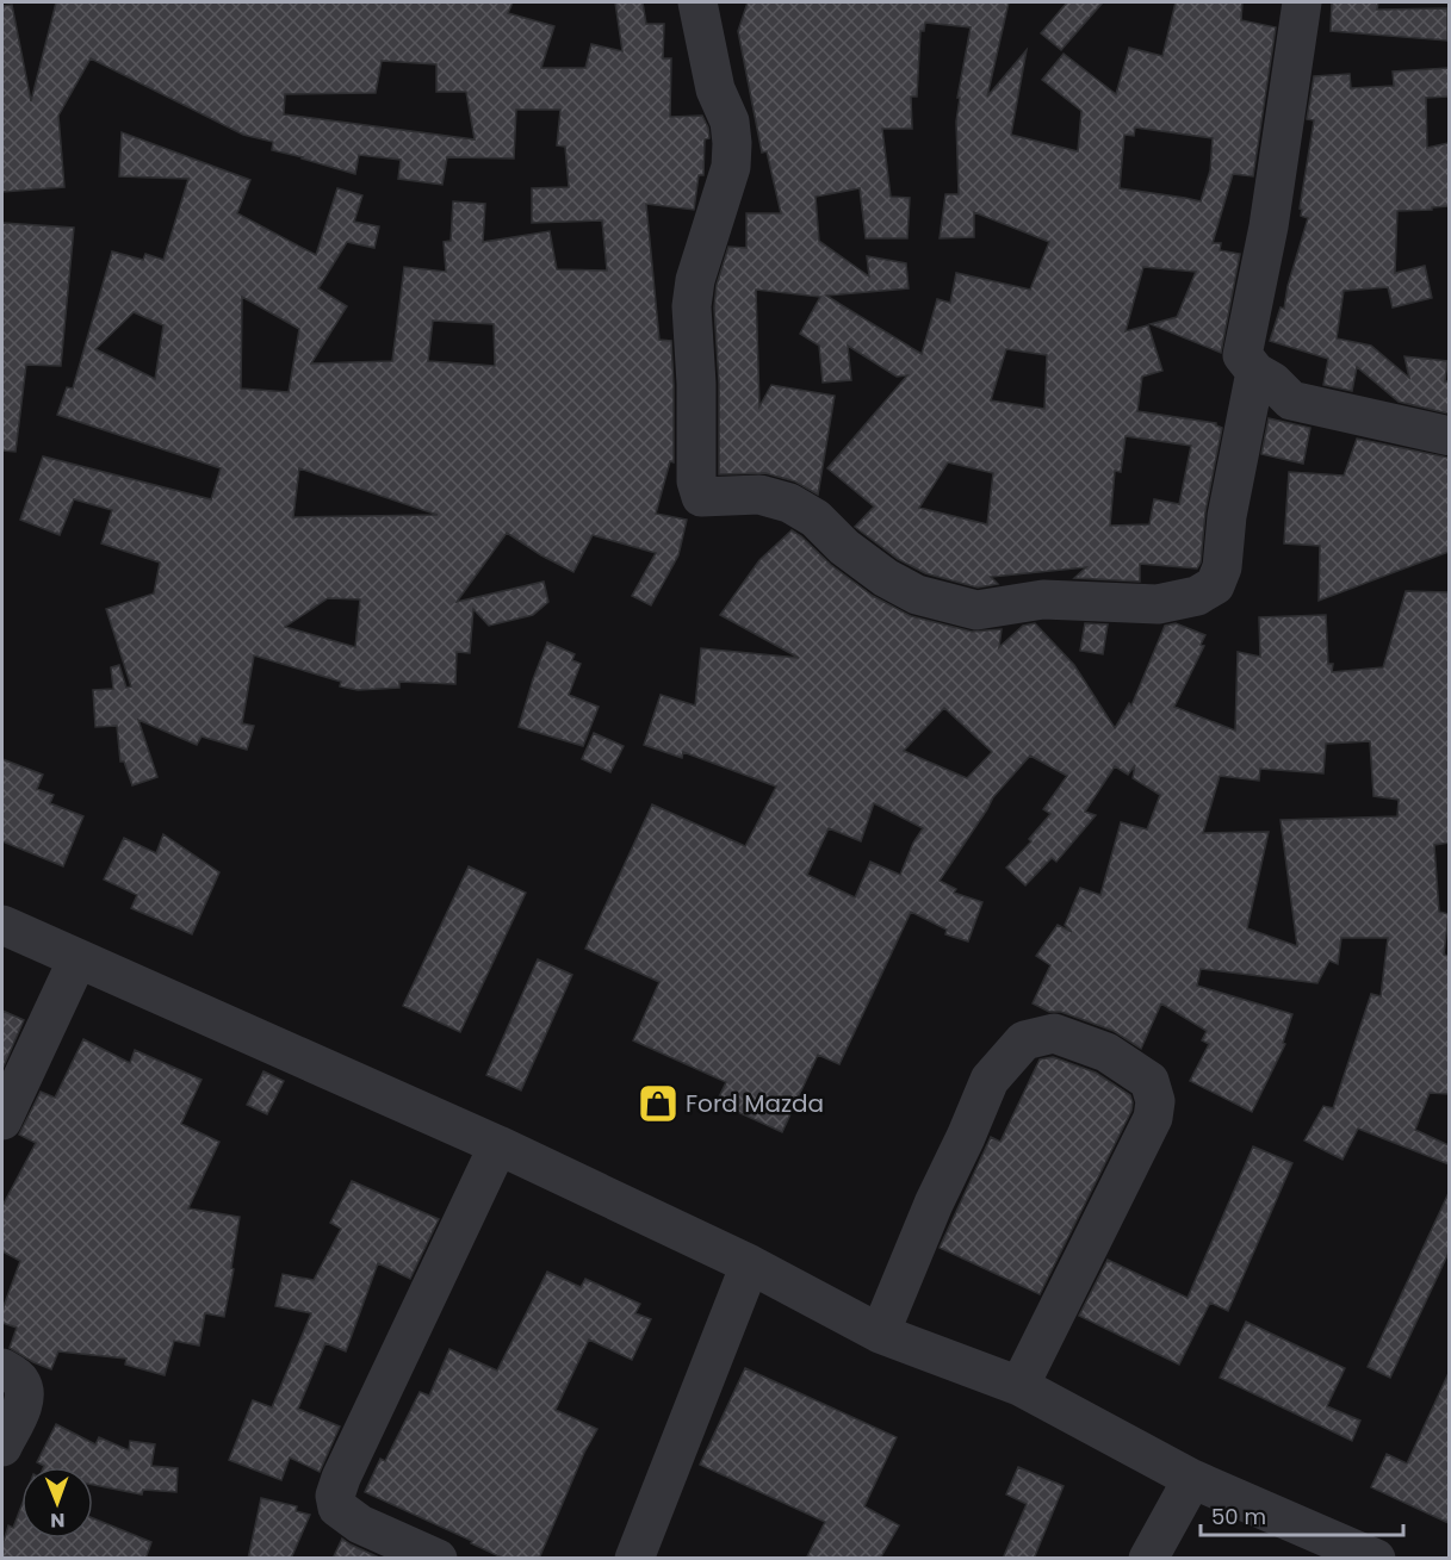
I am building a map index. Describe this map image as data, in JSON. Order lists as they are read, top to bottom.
{
  "places": {
    "shop": ["Ford Mazda"]
  },
  "scale_bar": "50 m",
  "north": "bottom"
}
